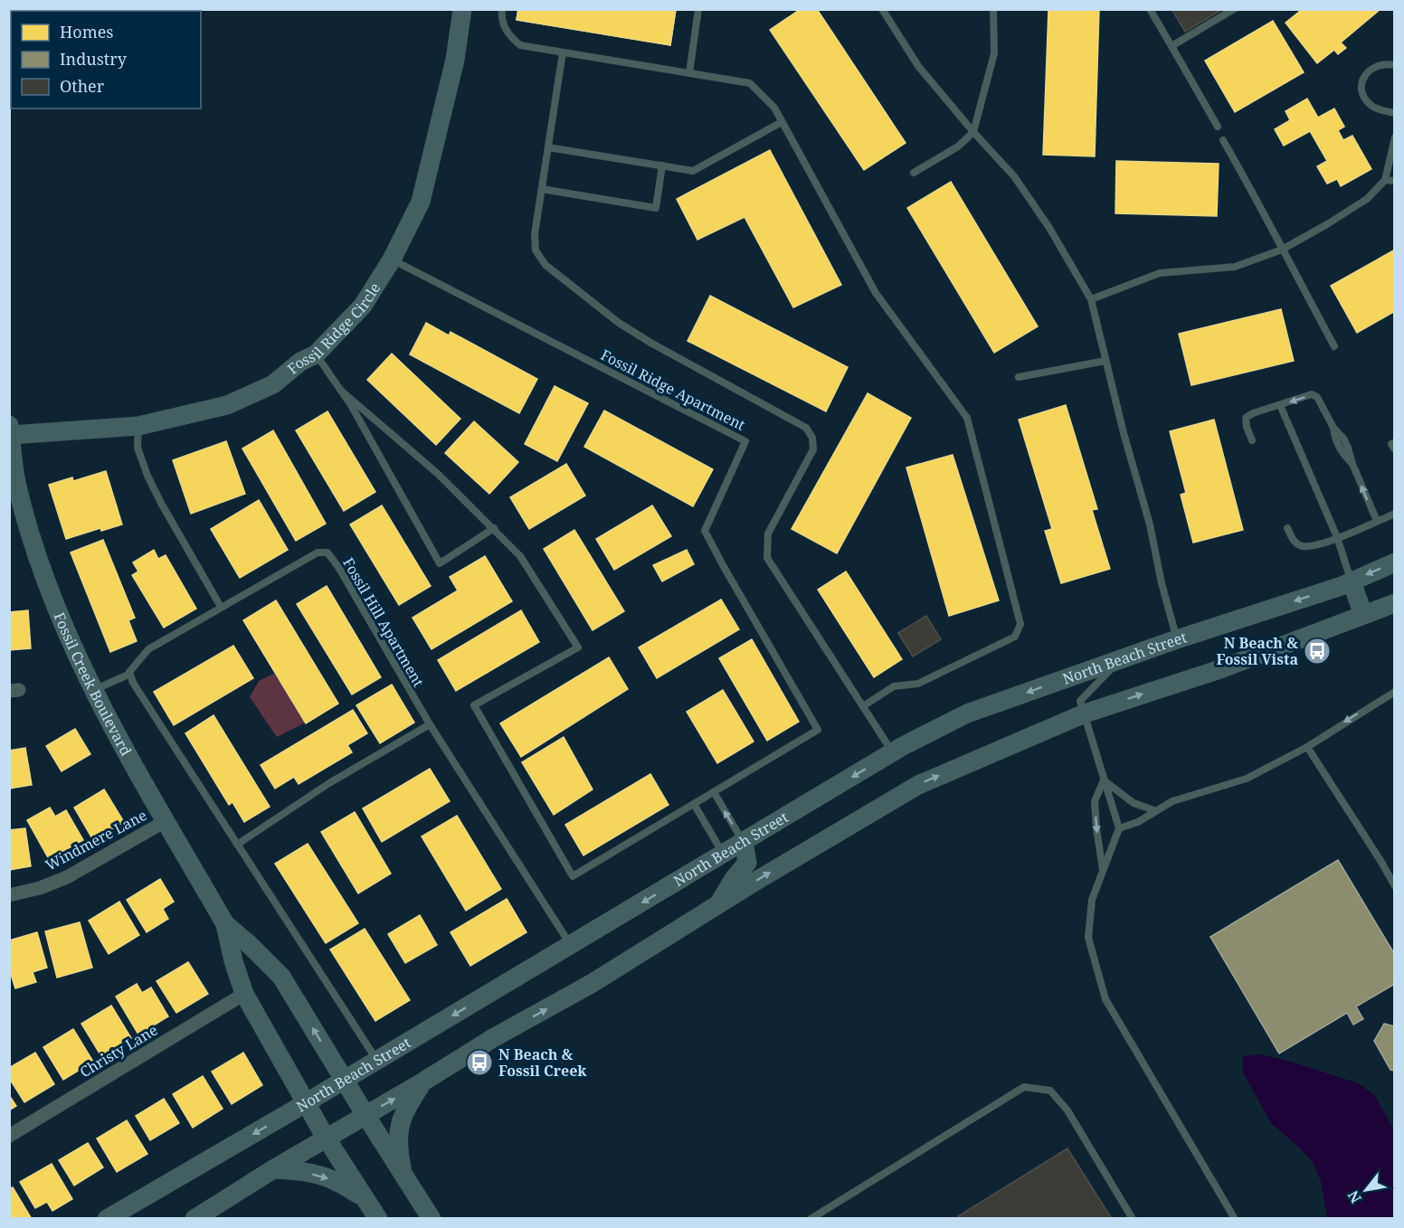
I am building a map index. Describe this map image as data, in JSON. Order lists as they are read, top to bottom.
{
  "streets": {
    "main road": ["Fossil Ridge Circle", "North Beach Street", "Fossil Creek Boulevard"],
    "street": ["Windmere Lane", "Christy Lane"],
    "lane": ["Fossil Ridge Apartment", "Fossil Hill Apartment"]
  },
  "crossings": [
    ["Fossil Ridge Circle", "Fossil Ridge Apartment"],
    ["Fossil Ridge Circle", "Fossil Creek Boulevard"],
    ["Fossil Hill Apartment", "North Beach Street"],
    ["North Beach Street", "Fossil Creek Boulevard"],
    ["Fossil Creek Boulevard", "Windmere Lane"],
    ["Fossil Creek Boulevard", "Christy Lane"]
  ],
  "places": {
    "bus stop": ["N Beach & Fossil Vista", "N Beach & Fossil Creek"]
  },
  "legend": ["Homes", "Industry", "Other"],
  "north": "bottom left"
}
